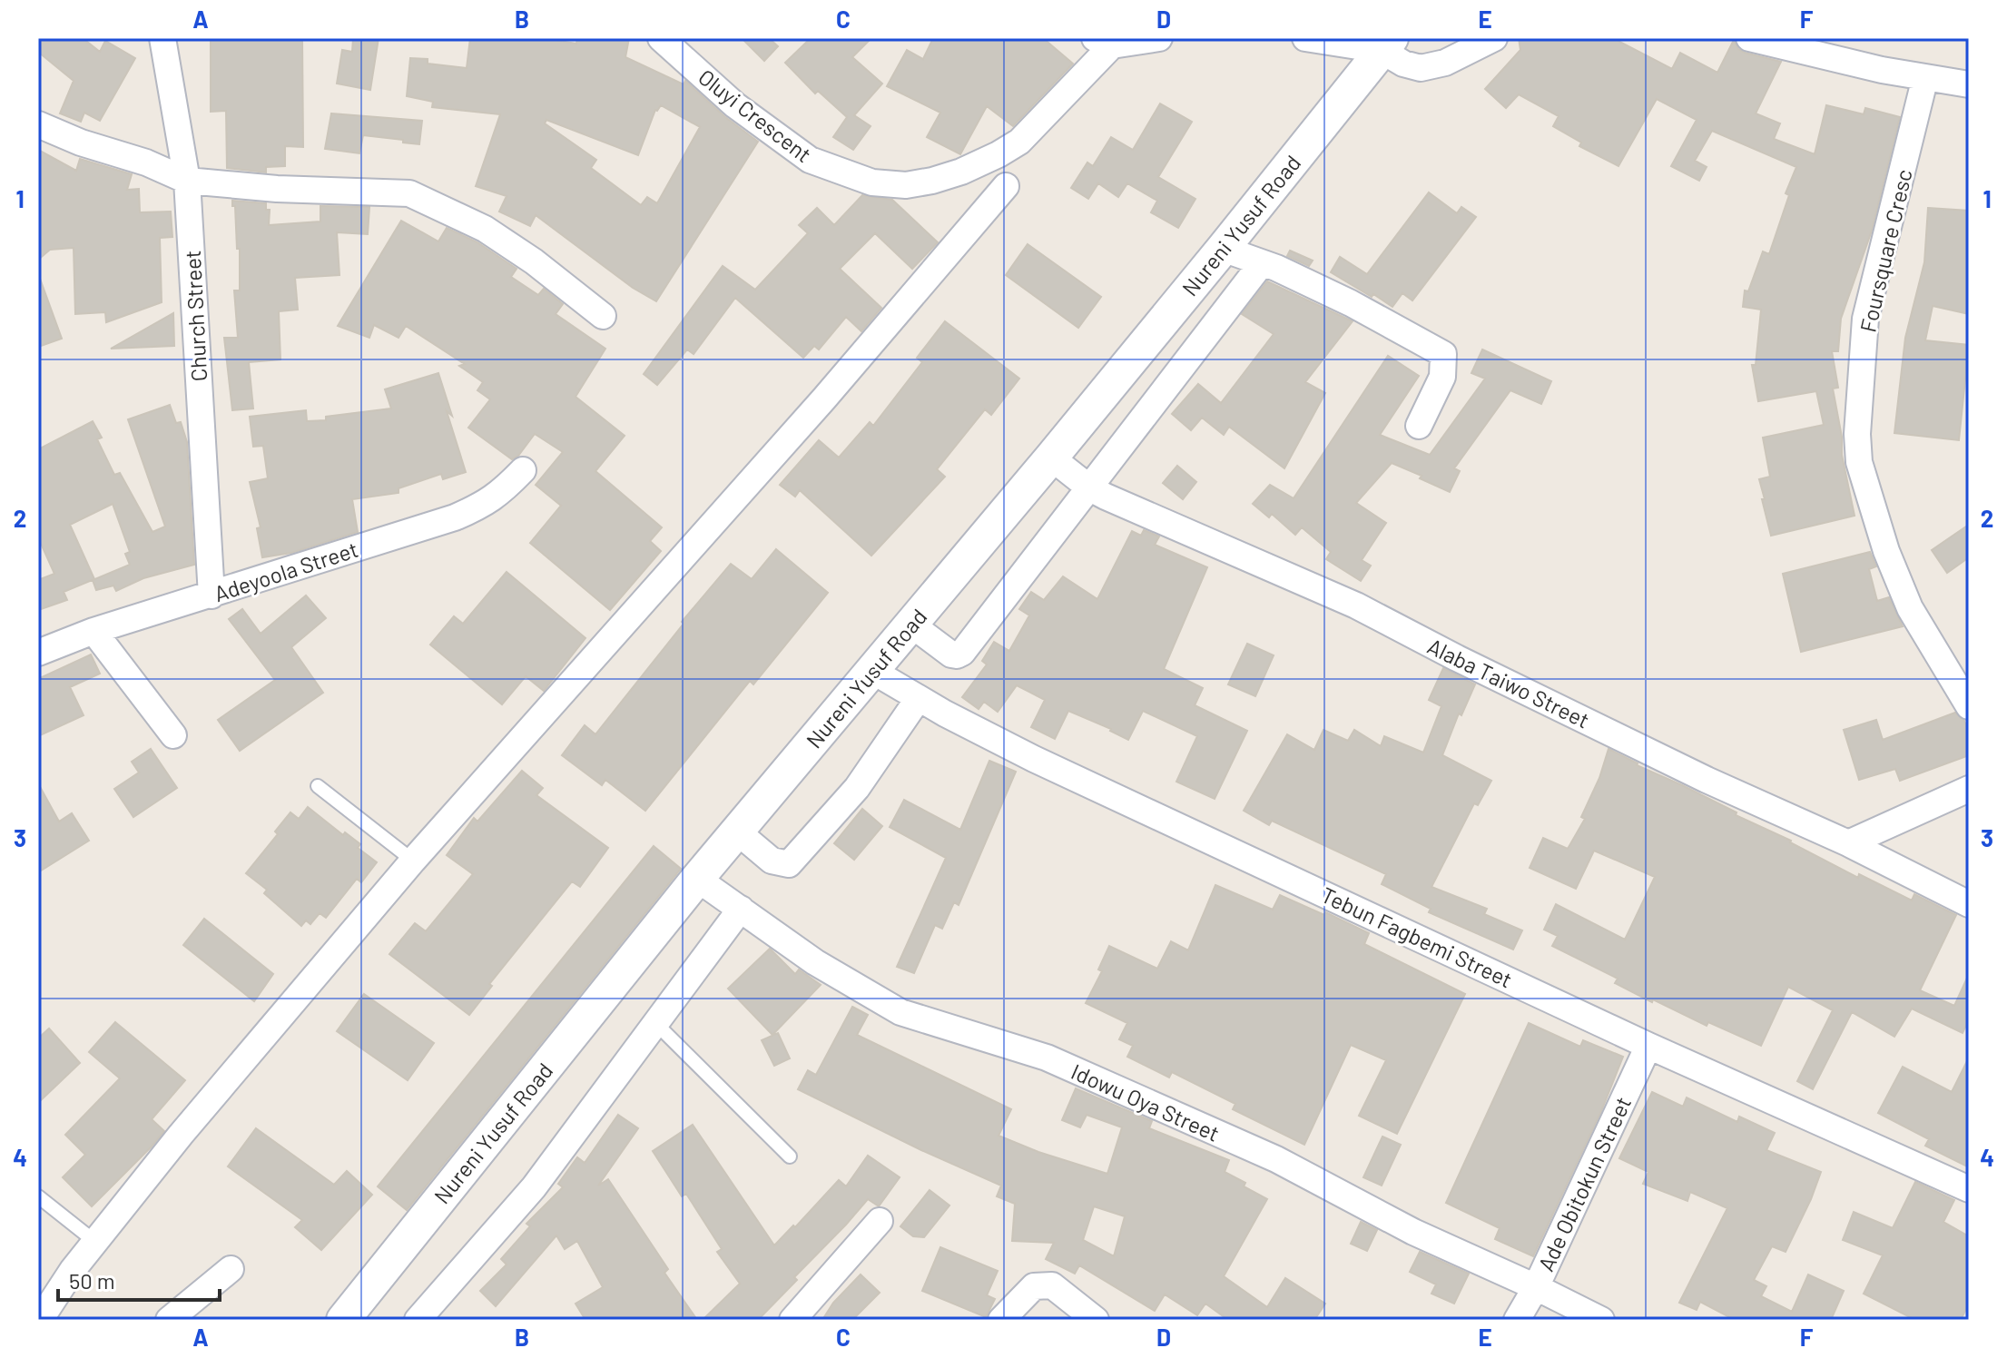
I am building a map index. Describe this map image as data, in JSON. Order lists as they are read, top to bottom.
{
  "streets": {
    "street": [
      "Oluyi Crescent",
      "Nureni Yusuf Road",
      "Foursquare Cresc",
      "Church Street",
      "Adeyoola Street",
      "Alaba Taiwo Street",
      "Tebun Fagbemi Street",
      "Idowu Oya Street",
      "Ade Obitokun Street"
    ]
  },
  "crossings": [
    ["Nureni Yusuf Road", "Alaba Taiwo Street"],
    ["Nureni Yusuf Road", "Tebun Fagbemi Street"],
    ["Nureni Yusuf Road", "Idowu Oya Street"],
    ["Church Street", "Adeyoola Street"],
    ["Tebun Fagbemi Street", "Ade Obitokun Street"],
    ["Idowu Oya Street", "Ade Obitokun Street"]
  ],
  "scale_bar": "50 m",
  "grid": {
    "columns": [
      "A",
      "B",
      "C",
      "D",
      "E",
      "F"
    ],
    "rows": [
      "1",
      "2",
      "3",
      "4"
    ]
  }
}
